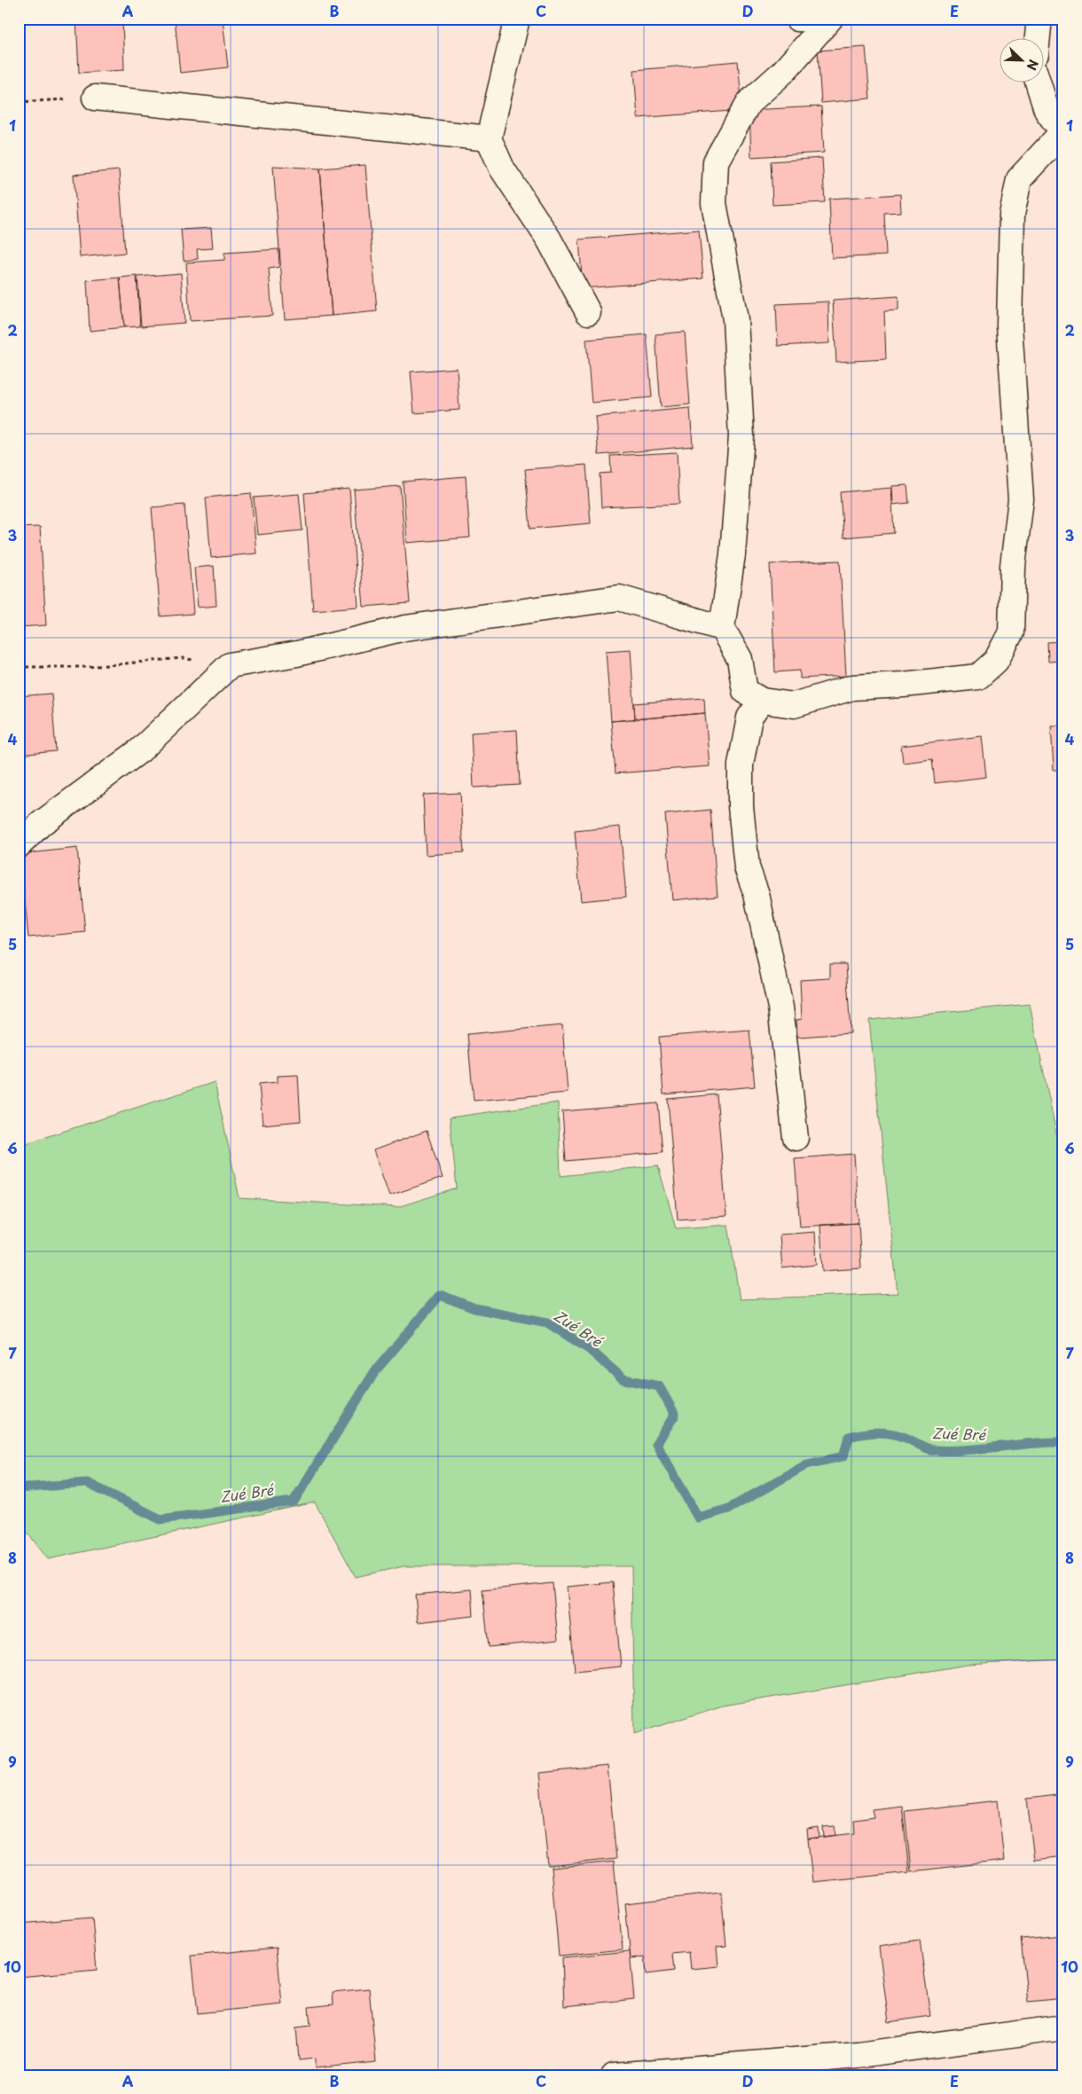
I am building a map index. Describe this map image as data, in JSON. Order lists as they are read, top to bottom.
{
  "water": ["Zué Bré"],
  "north": "bottom right",
  "grid": {
    "columns": [
      "A",
      "B",
      "C",
      "D",
      "E"
    ],
    "rows": [
      "1",
      "2",
      "3",
      "4",
      "5",
      "6",
      "7",
      "8",
      "9",
      "10"
    ]
  }
}
